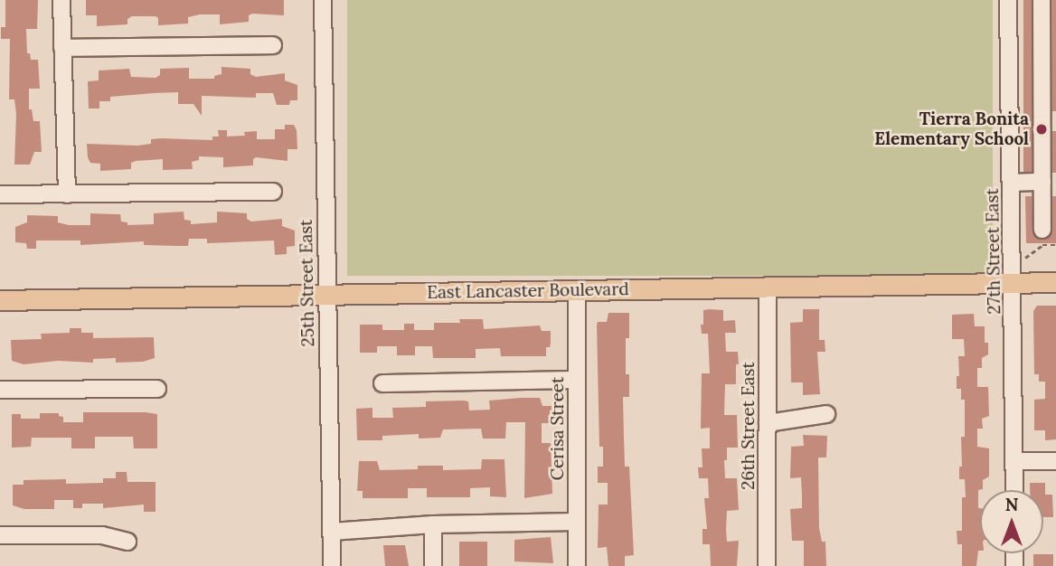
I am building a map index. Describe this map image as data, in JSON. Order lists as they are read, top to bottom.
{
  "streets": {
    "main road": ["East Lancaster Boulevard"],
    "street": [
      "27th Street East",
      "25th Street East",
      "26th Street East",
      "Cerisa Street"
    ]
  },
  "crossings": [
    ["27th Street East", "East Lancaster Boulevard"],
    ["25th Street East", "East Lancaster Boulevard"],
    ["East Lancaster Boulevard", "26th Street East"],
    ["East Lancaster Boulevard", "Cerisa Street"]
  ],
  "places": ["Tierra Bonita Elementary School"],
  "north": "top"
}
